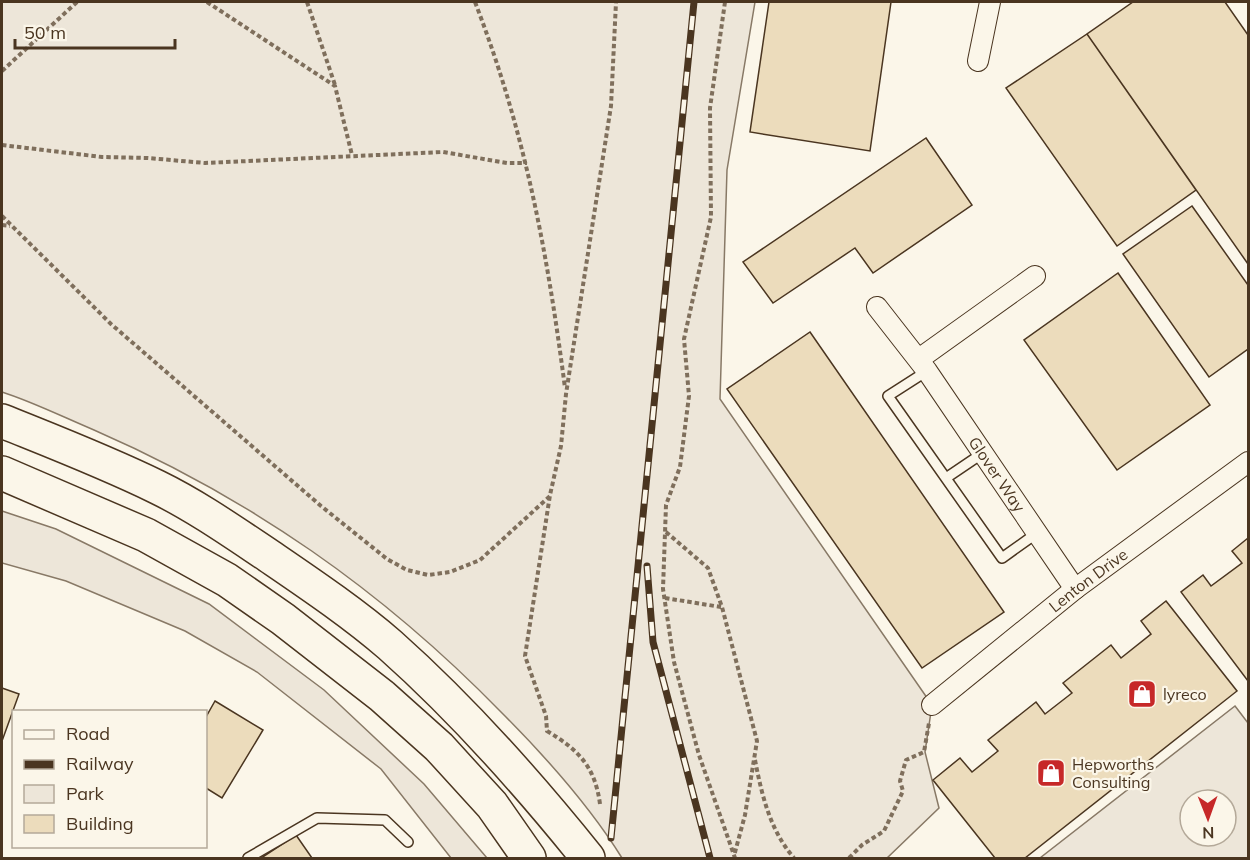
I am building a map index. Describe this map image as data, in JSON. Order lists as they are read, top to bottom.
{
  "streets": {
    "street": ["Glover Way", "Lenton Drive"]
  },
  "crossings": [
    ["Glover Way", "Lenton Drive"]
  ],
  "places": {
    "shop": ["lyreco", "Hepworths Consulting"]
  },
  "legend": [
    "Road",
    "Railway",
    "Park",
    "Building"
  ],
  "scale_bar": "50 m",
  "north": "bottom"
}
